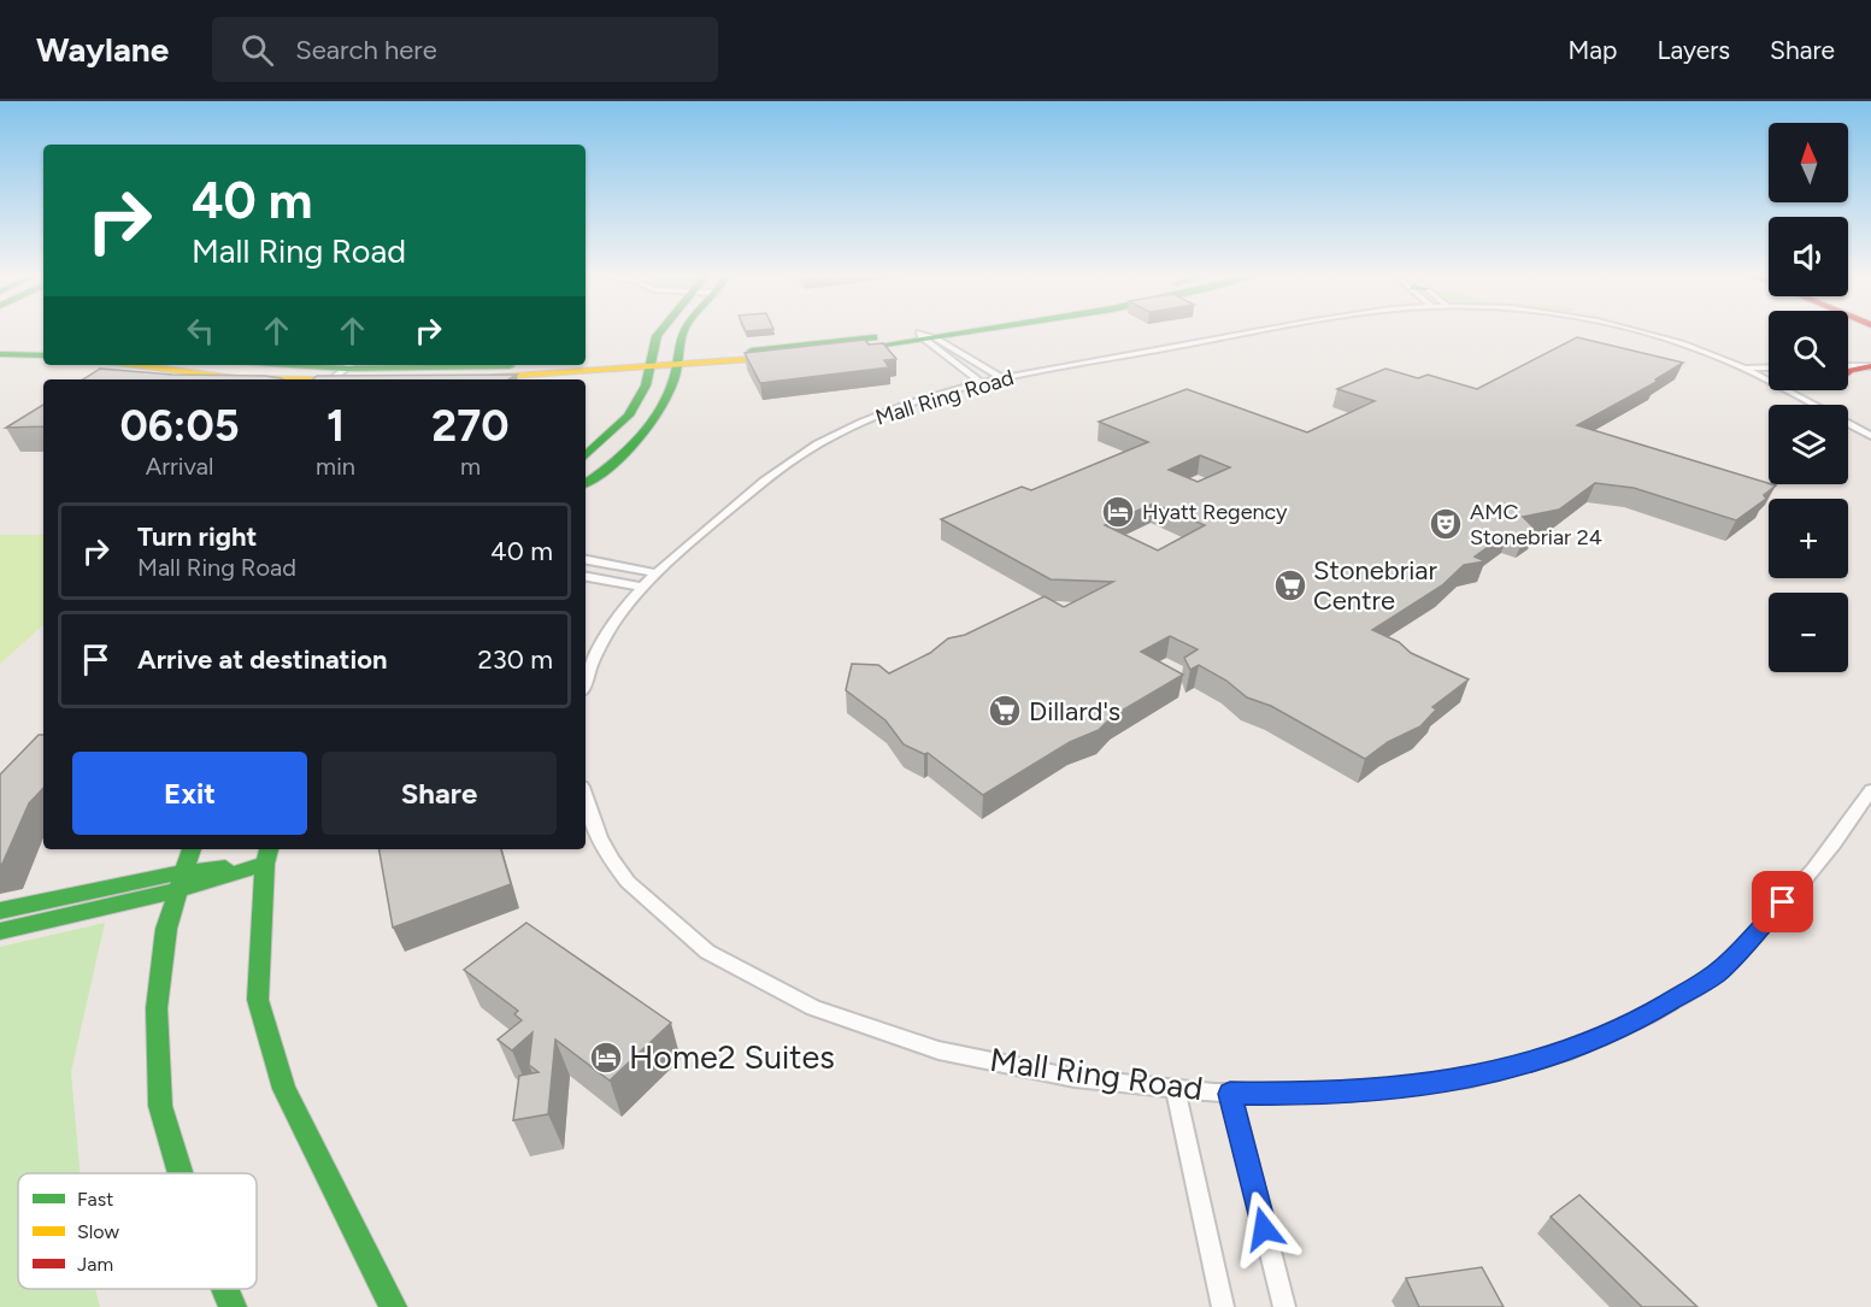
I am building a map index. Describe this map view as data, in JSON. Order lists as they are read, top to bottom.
{
  "streets": {
    "street": ["Mall Ring Road"]
  },
  "places": {
    "hotel": ["Hyatt Regency", "Home2 Suites"],
    "theatre": ["AMC Stonebriar 24"],
    "supermarket": ["Stonebriar Centre", "Dillard's"]
  },
  "legend": ["Fast", "Slow", "Jam"],
  "north": "top",
  "page": {
    "header": "Waylane",
    "search": "Search here",
    "nav": ["Map", "Layers", "Share"],
    "map_buttons": ["+", "−"],
    "turn": ["40 m", "Mall Ring Road"],
    "eta": [
      "06:05",
      "Arrival",
      "1",
      "min",
      "270",
      "m"
    ],
    "list": [
      {
        "name": "Turn right",
        "note": "Mall Ring Road",
        "value": "40 m"
      },
      {
        "name": "Arrive at destination",
        "value": "230 m"
      }
    ],
    "buttons": ["Exit", "Share"]
  }
}
